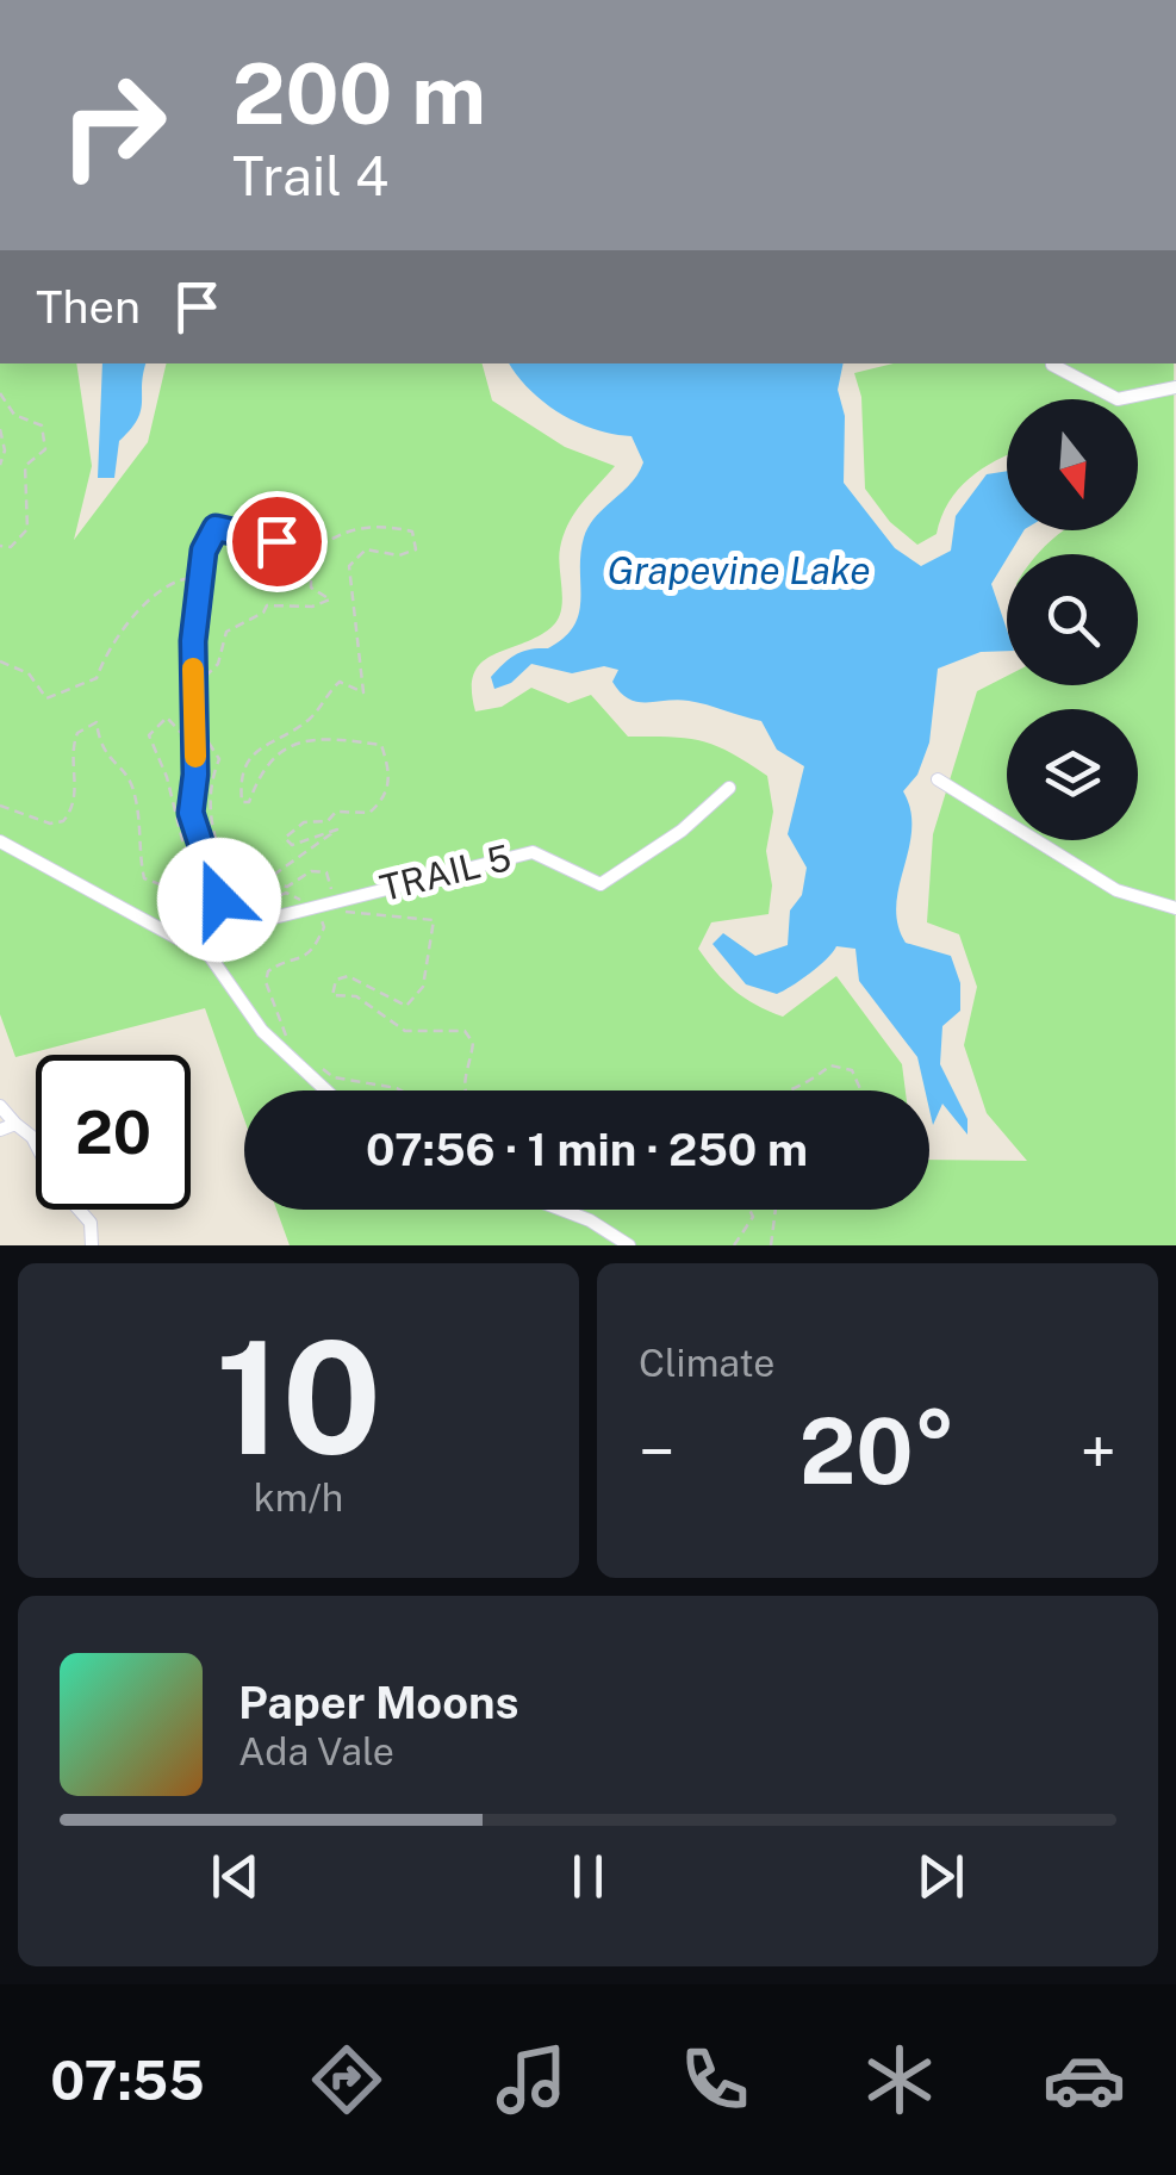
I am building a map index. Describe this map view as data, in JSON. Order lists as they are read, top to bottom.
{
  "streets": {
    "lane": ["TRAIL 5"]
  },
  "water": ["Grapevine Lake"],
  "north": "bottom",
  "page": {
    "turn": ["200 m", "Trail 4"],
    "then": "Then",
    "limit": "20",
    "trip": "07:56 · 1 min · 250 m",
    "tile": [
      ["10", "km/h"],
      "Climate"
    ],
    "heat": ["−", "20°", "+"],
    "song": ["Paper Moons", "Ada Vale"],
    "tabs": "07:55"
  }
}
